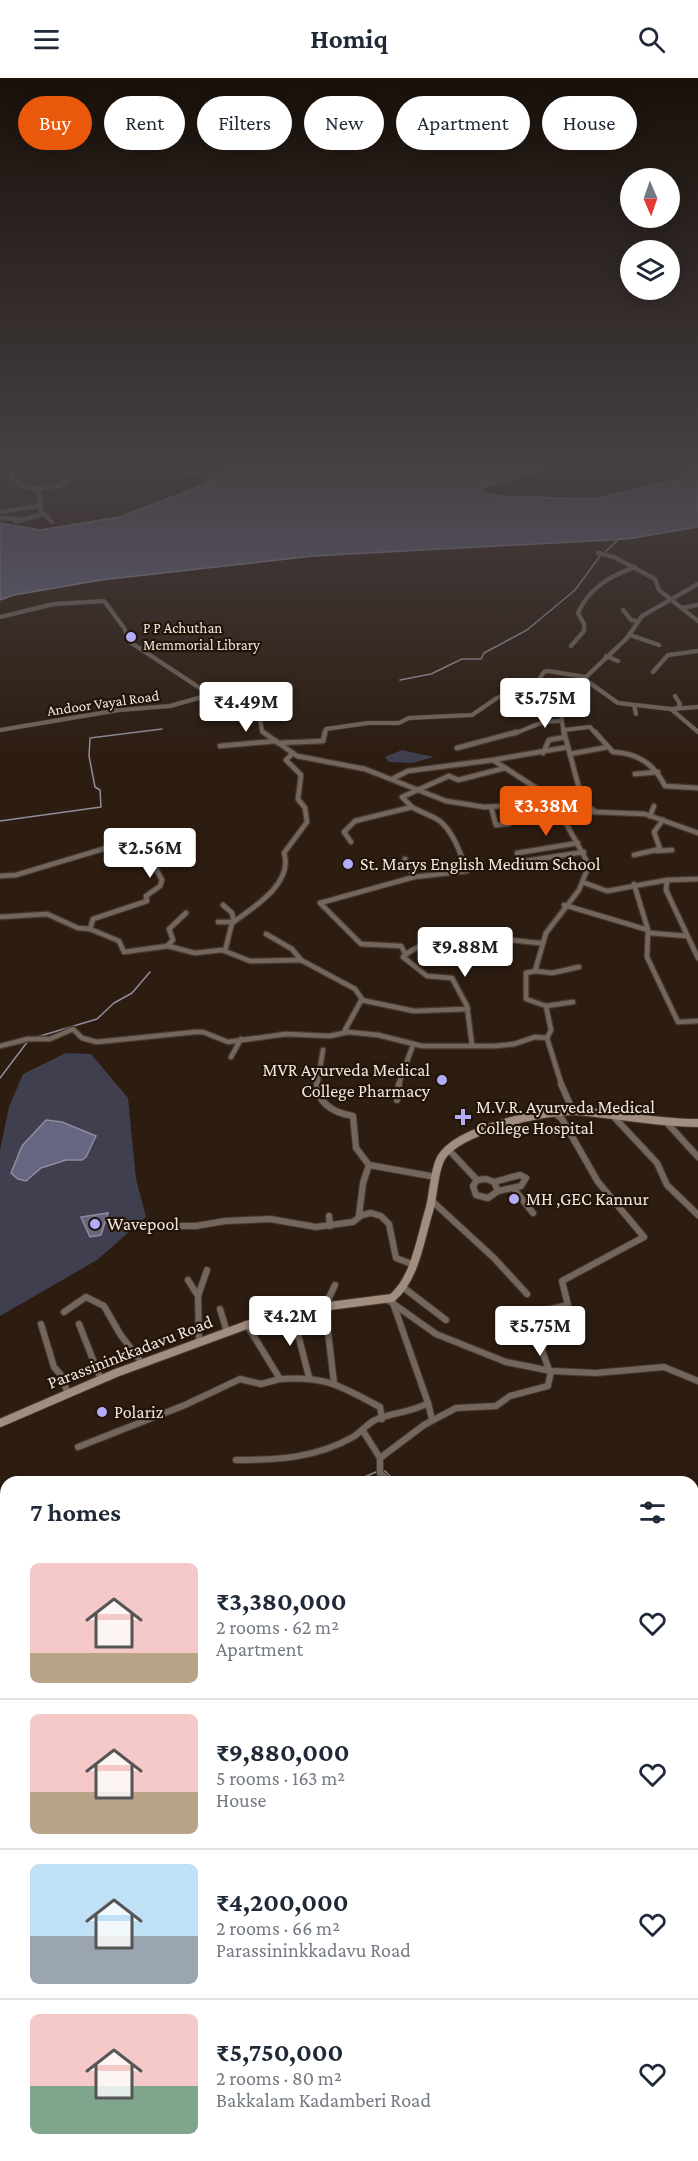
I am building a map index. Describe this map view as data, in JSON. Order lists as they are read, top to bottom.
{
  "streets": {
    "main road": ["Parassininkkadavu Road"],
    "street": ["Andoor Vayal Road"]
  },
  "places": {
    "other": [
      "P P Achuthan Memmorial Library",
      "St. Marys English Medium School",
      "MVR Ayurveda Medical College Pharmacy",
      "MH ,GEC Kannur",
      "Wavepool",
      "Polariz"
    ],
    "health": ["M.V.R. Ayurveda Medical College Hospital"]
  },
  "north": "bottom",
  "page": {
    "header": "Homiq",
    "chip": [
      "Buy",
      "Rent",
      "Filters",
      "New",
      "Apartment",
      "House"
    ],
    "price": [
      "₹5.75M",
      "₹4.49M",
      "₹3.38M",
      "₹2.56M",
      "₹9.88M",
      "₹4.2M",
      "₹5.75M"
    ],
    "heading": "7 homes",
    "list": [
      {
        "name": "₹3,380,000",
        "note": "2 rooms · 62 m² · Apartment"
      },
      {
        "name": "₹9,880,000",
        "note": "5 rooms · 163 m² · House"
      },
      {
        "name": "₹4,200,000",
        "note": "2 rooms · 66 m² · Parassininkkadavu Road"
      },
      {
        "name": "₹5,750,000",
        "note": "2 rooms · 80 m² · Bakkalam Kadamberi Road"
      }
    ]
  }
}
